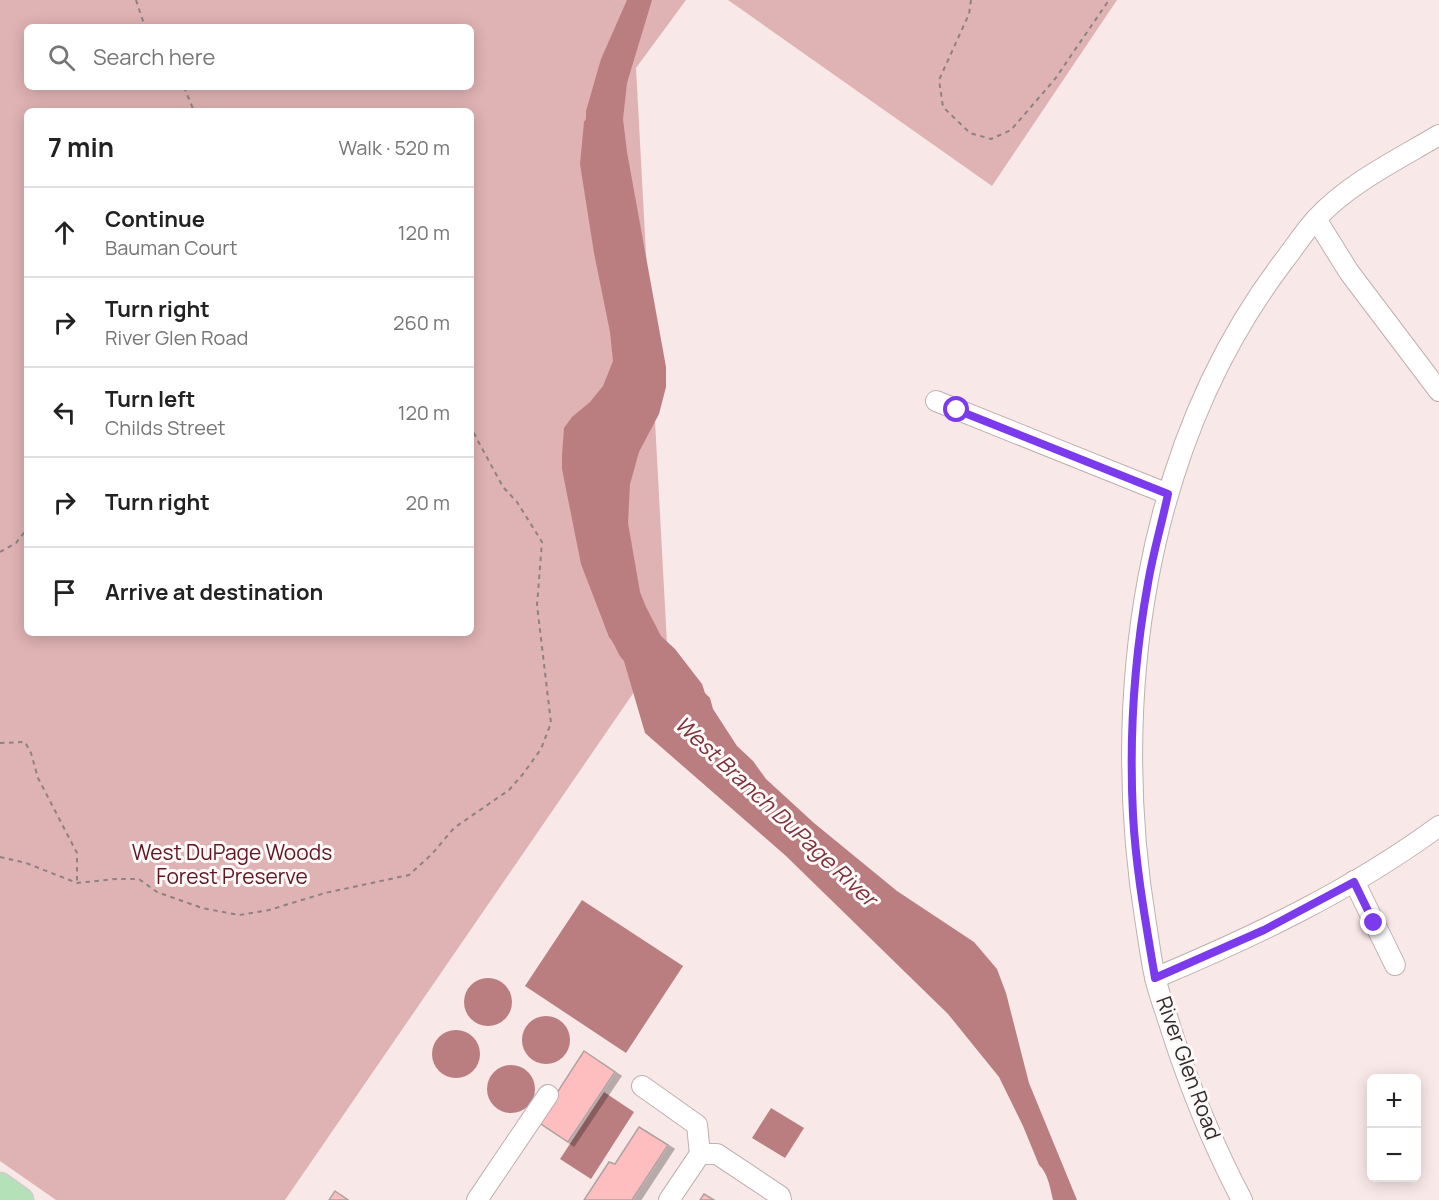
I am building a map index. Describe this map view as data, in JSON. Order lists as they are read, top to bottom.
{
  "streets": {
    "street": ["River Glen Road"]
  },
  "water": ["West Branch DuPage River"],
  "parks": ["West DuPage Woods Forest Preserve"],
  "page": {
    "search": "Search here",
    "heading": ["7 min", "Walk · 520 m"],
    "list": [
      ["Continue", "Bauman Court", "120 m"],
      ["Turn right", "River Glen Road", "260 m"],
      ["Turn left", "Childs Street", "120 m"],
      ["Turn right", "20 m"],
      "Arrive at destination"
    ],
    "map_buttons": ["+", "−"]
  }
}
